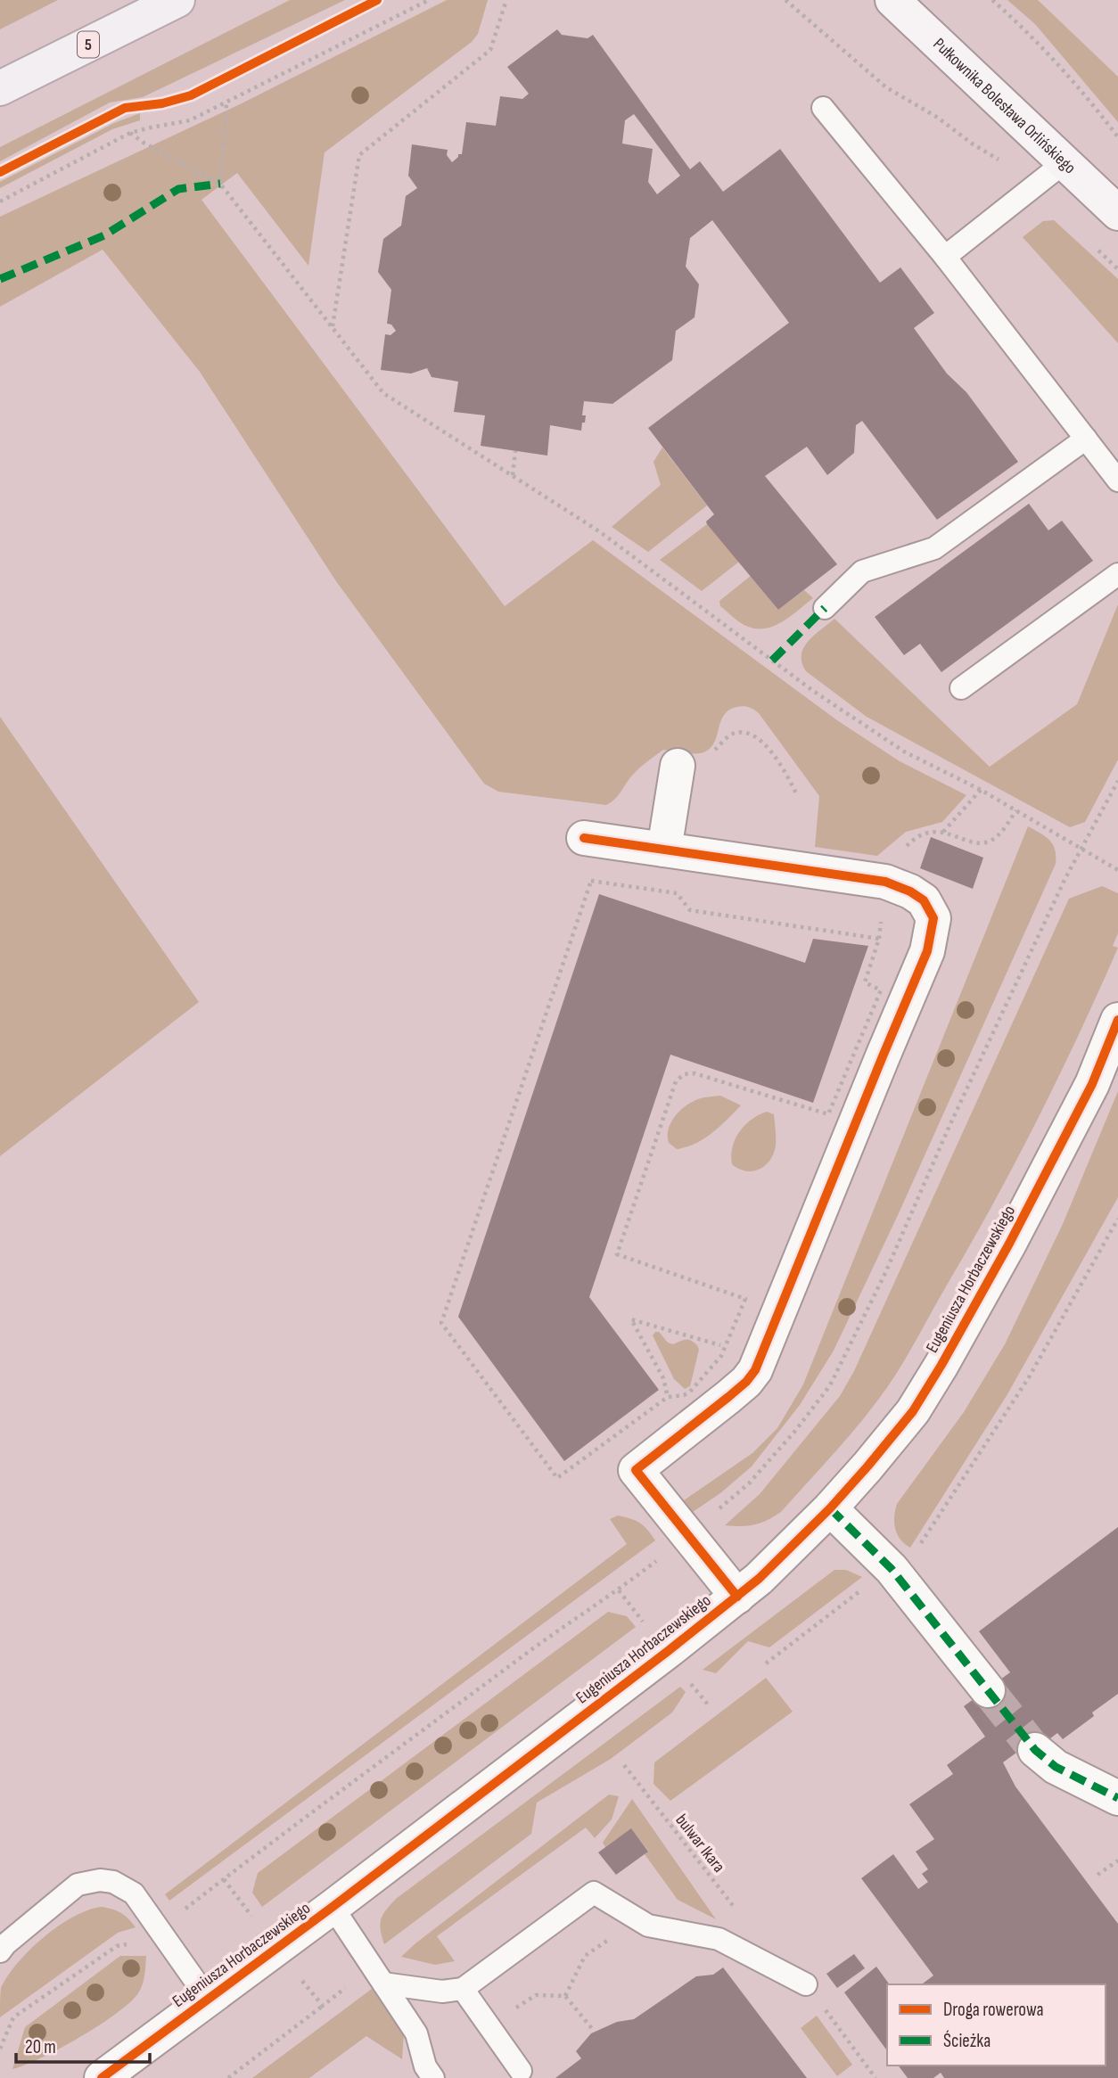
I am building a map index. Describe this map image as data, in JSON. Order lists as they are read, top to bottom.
{
  "streets": {
    "main road": ["5"],
    "street": ["Pułkownika Bolesława Orlińskiego", "Eugeniusza Horbaczewskiego"],
    "path": ["bulwar Ikara"]
  },
  "legend": ["Droga rowerowa", "Ścieżka"],
  "scale_bar": "20 m"
}
